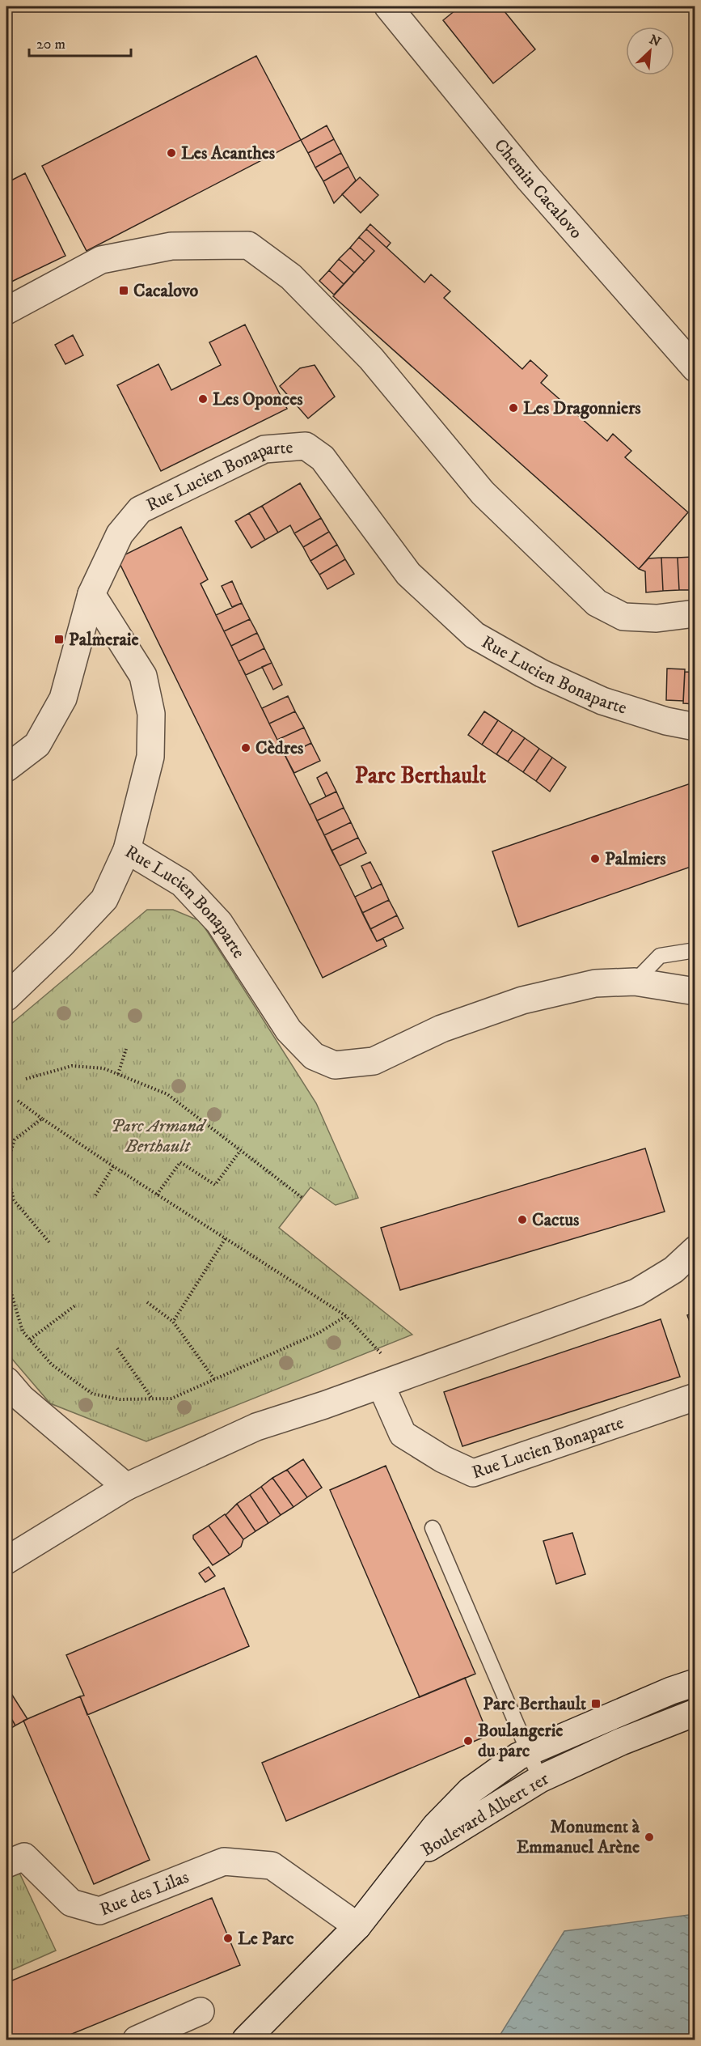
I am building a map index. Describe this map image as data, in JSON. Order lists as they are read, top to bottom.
{
  "streets": {
    "street": [
      "Chemin Cacalovo",
      "Rue Lucien Bonaparte",
      "Boulevard Albert 1er",
      "Rue des Lilas"
    ]
  },
  "crossings": [
    ["Boulevard Albert 1er", "Rue des Lilas"]
  ],
  "districts": ["Parc Berthault"],
  "parks": ["Parc Armand Berthault"],
  "places": {
    "other": [
      "Les Acanthes",
      "Les Oponces",
      "Les Dragonniers",
      "Cèdres",
      "Palmiers",
      "Cactus",
      "Boulangerie du parc",
      "Monument à Emmanuel Arène",
      "Le Parc"
    ],
    "transit": ["Cacalovo", "Palmeraie", "Parc Berthault"]
  },
  "scale_bar": "20 m",
  "north": "top right"
}
